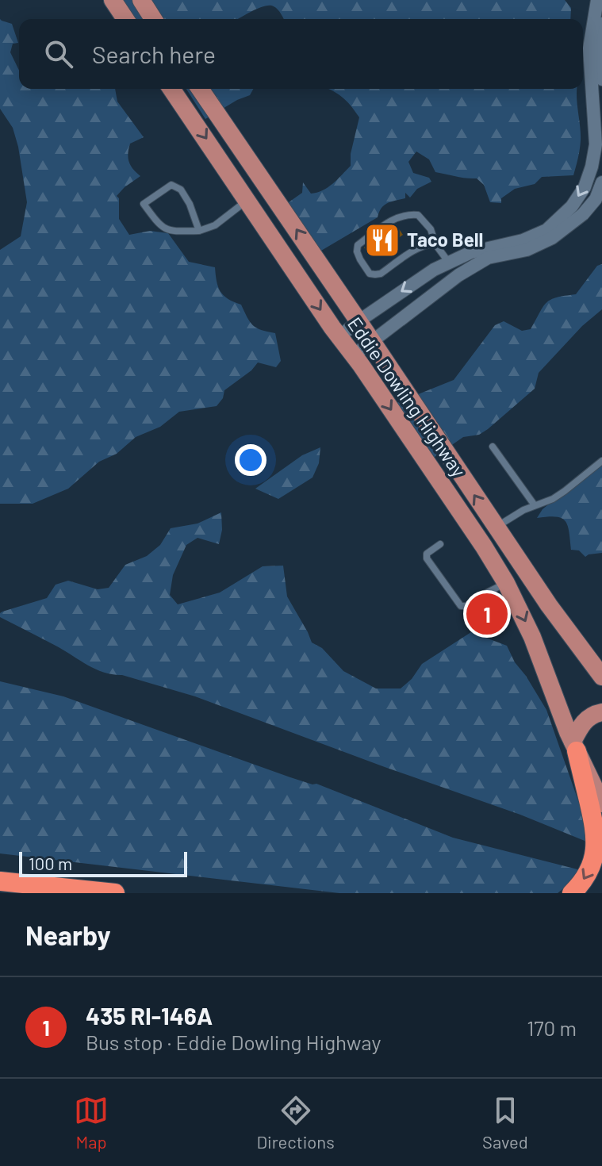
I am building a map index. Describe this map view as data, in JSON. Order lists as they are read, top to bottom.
{
  "streets": {
    "main road": ["Eddie Dowling Highway"]
  },
  "places": {
    "restaurant": ["Taco Bell"]
  },
  "scale_bar": "100 m",
  "page": {
    "search": "Search here",
    "pins": "1",
    "scale": "100 m",
    "heading": "Nearby",
    "list": [
      {
        "mark": "1",
        "name": "435 RI-146A",
        "note": "Bus stop · Eddie Dowling Highway",
        "value": "170 m"
      }
    ],
    "nav": ["Map", "Directions", "Saved"]
  }
}
